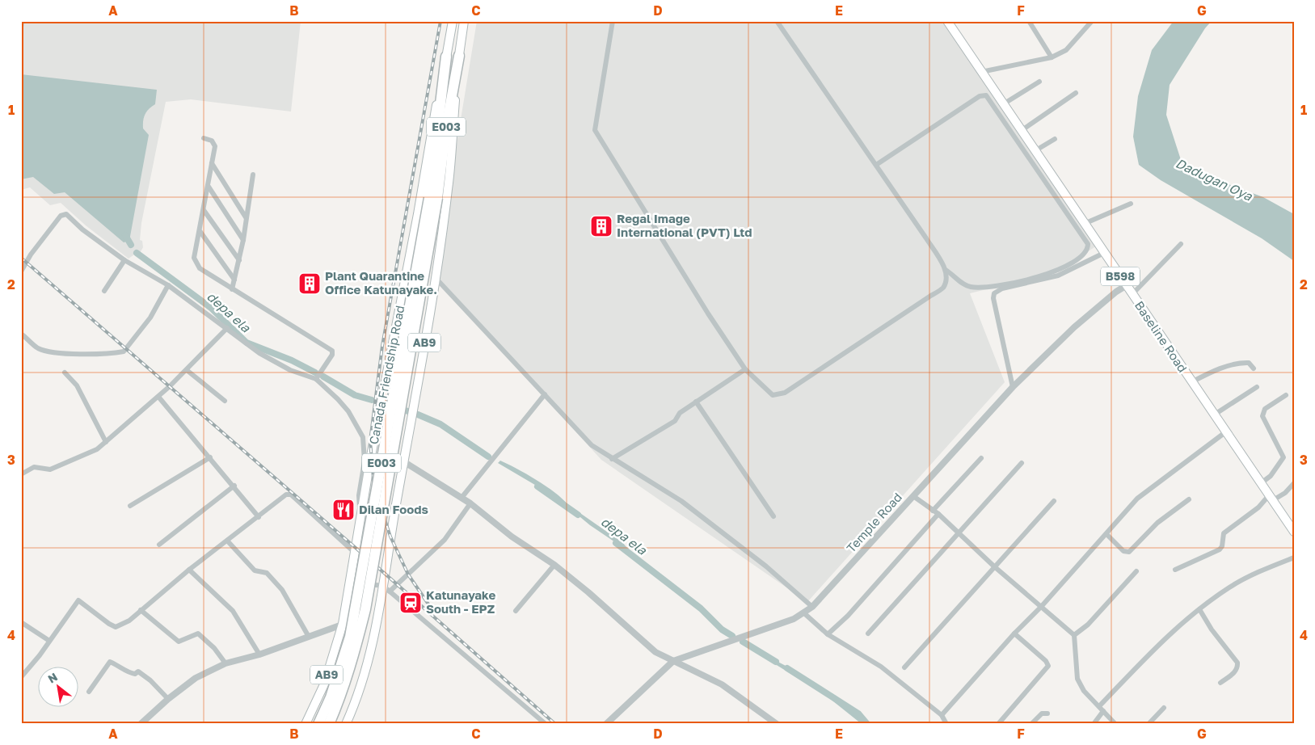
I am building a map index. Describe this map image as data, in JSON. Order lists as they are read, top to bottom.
{
  "streets": {
    "highway": ["E003"],
    "main road": [
      "B598",
      "Baseline Road",
      "AB9",
      "Canada Friendship Road"
    ],
    "street": ["Temple Road"]
  },
  "crossings": [
    ["E003", "AB9"],
    ["E003", "Canada Friendship Road"],
    ["Baseline Road", "Temple Road"]
  ],
  "water": ["Dadugan Oya", "depa ela"],
  "places": {
    "building": ["Regal Image International (PVT) Ltd", "Plant Quarantine Office Katunayake."],
    "restaurant": ["Dilan Foods"],
    "station": ["Katunayake South - EPZ"]
  },
  "north": "top left",
  "grid": {
    "columns": [
      "A",
      "B",
      "C",
      "D",
      "E",
      "F",
      "G"
    ],
    "rows": [
      "1",
      "2",
      "3",
      "4"
    ]
  }
}
